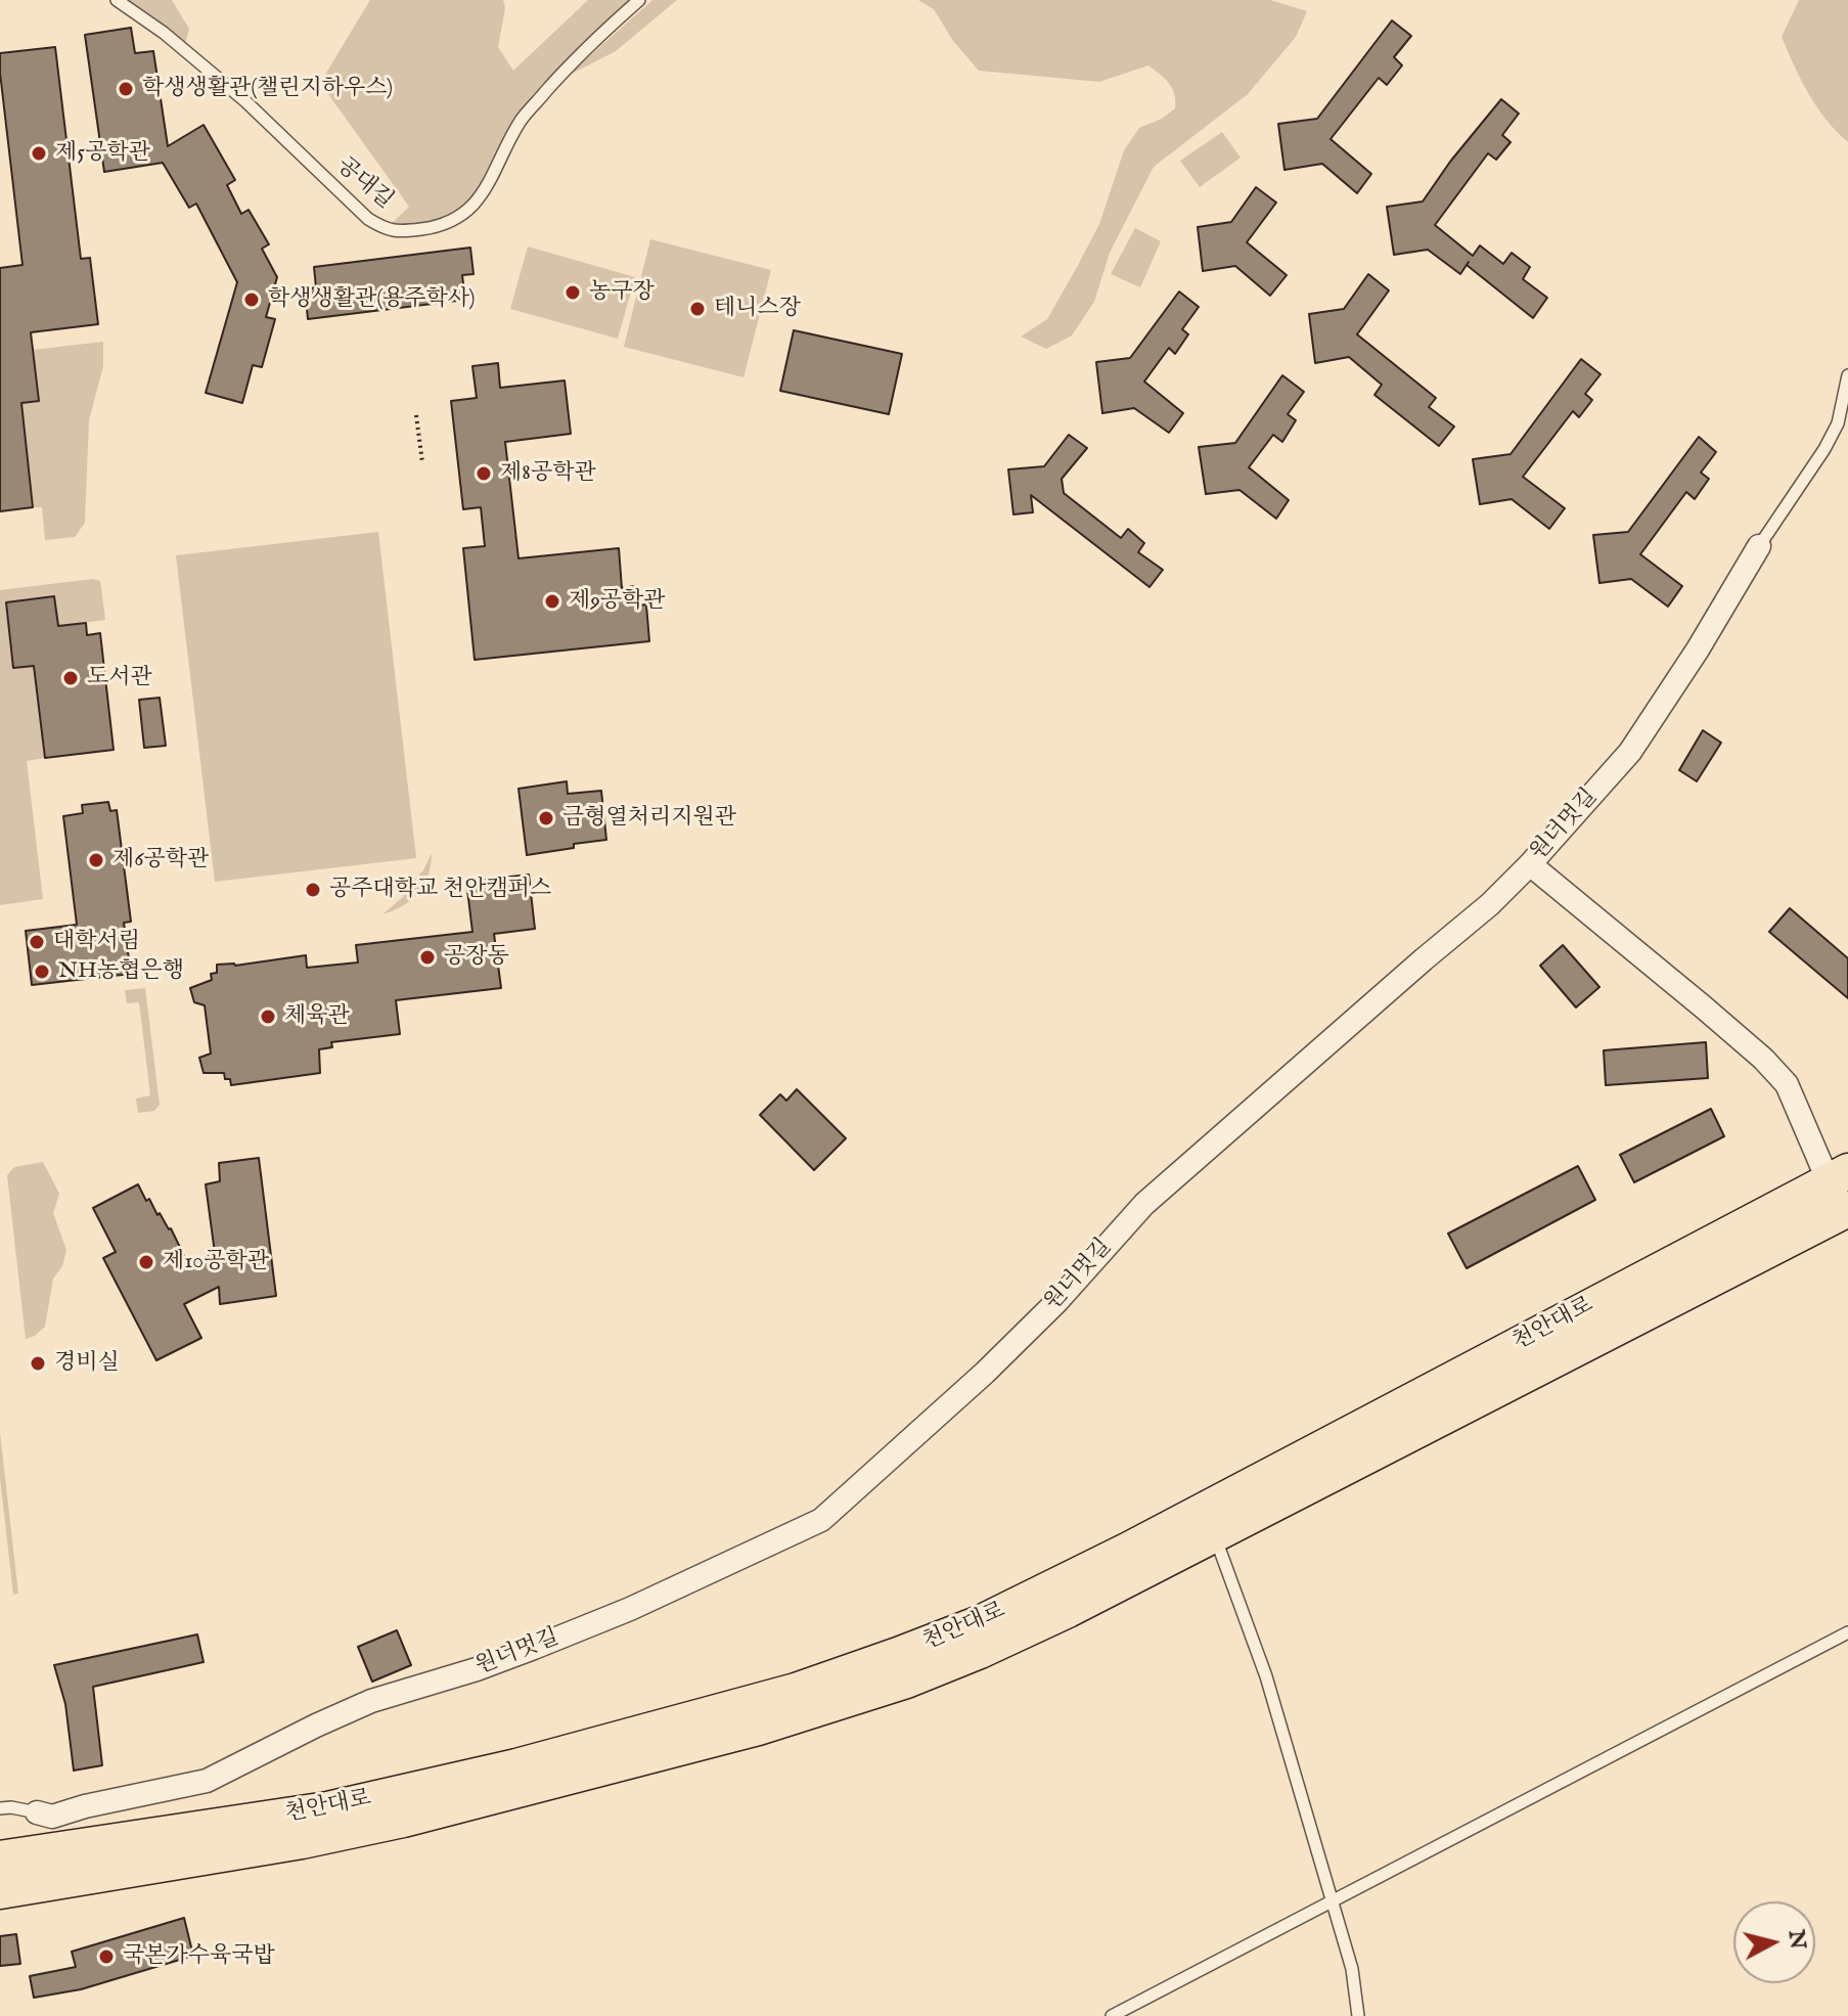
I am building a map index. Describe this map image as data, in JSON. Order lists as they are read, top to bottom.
{
  "streets": {
    "main road": ["천안대로"],
    "street": ["원너멋길"],
    "lane": ["공대길"]
  },
  "places": [
    "학생생활관(챌린지하우스)",
    "제5공학관",
    "농구장",
    "학생생활관(용주학사)",
    "테니스장",
    "제8공학관",
    "제9공학관",
    "도서관",
    "금형열처리지원관",
    "제6공학관",
    "공주대학교 천안캠퍼스",
    "대학서림",
    "공장동",
    "NH농협은행",
    "체육관",
    "제10공학관",
    "경비실",
    "국본가수육국밥"
  ],
  "north": "right"
}
